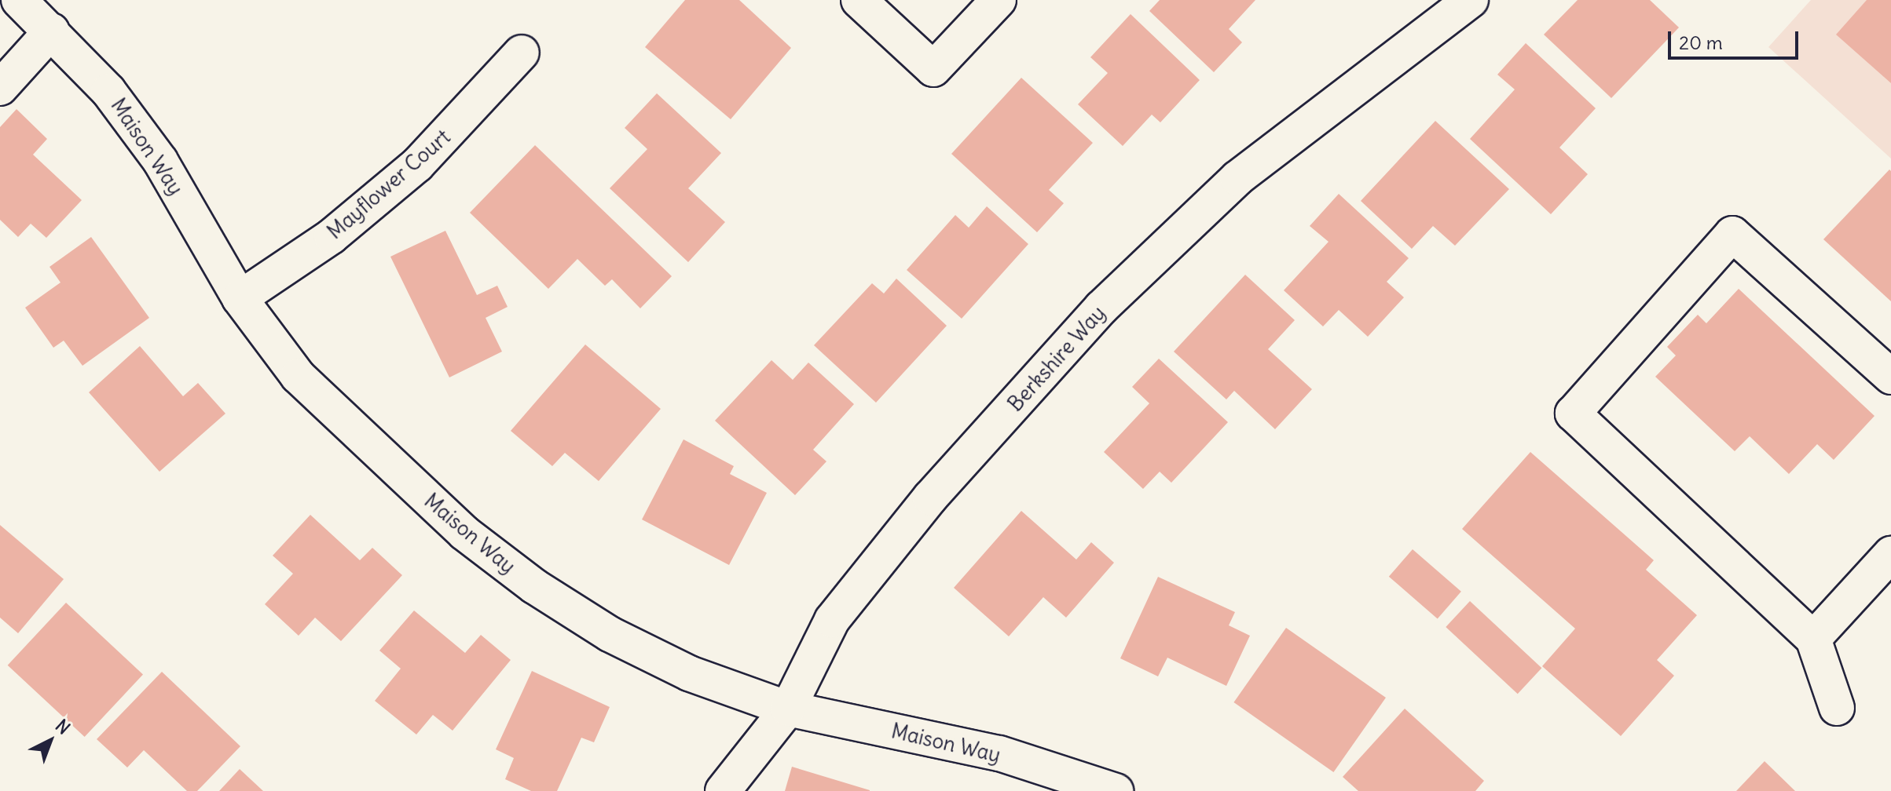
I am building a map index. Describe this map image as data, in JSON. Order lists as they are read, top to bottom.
{
  "streets": {
    "street": ["Maison Way", "Mayflower Court", "Berkshire Way"]
  },
  "crossings": [
    ["Maison Way", "Mayflower Court"],
    ["Maison Way", "Berkshire Way"]
  ],
  "scale_bar": "20 m",
  "north": "top right"
}
